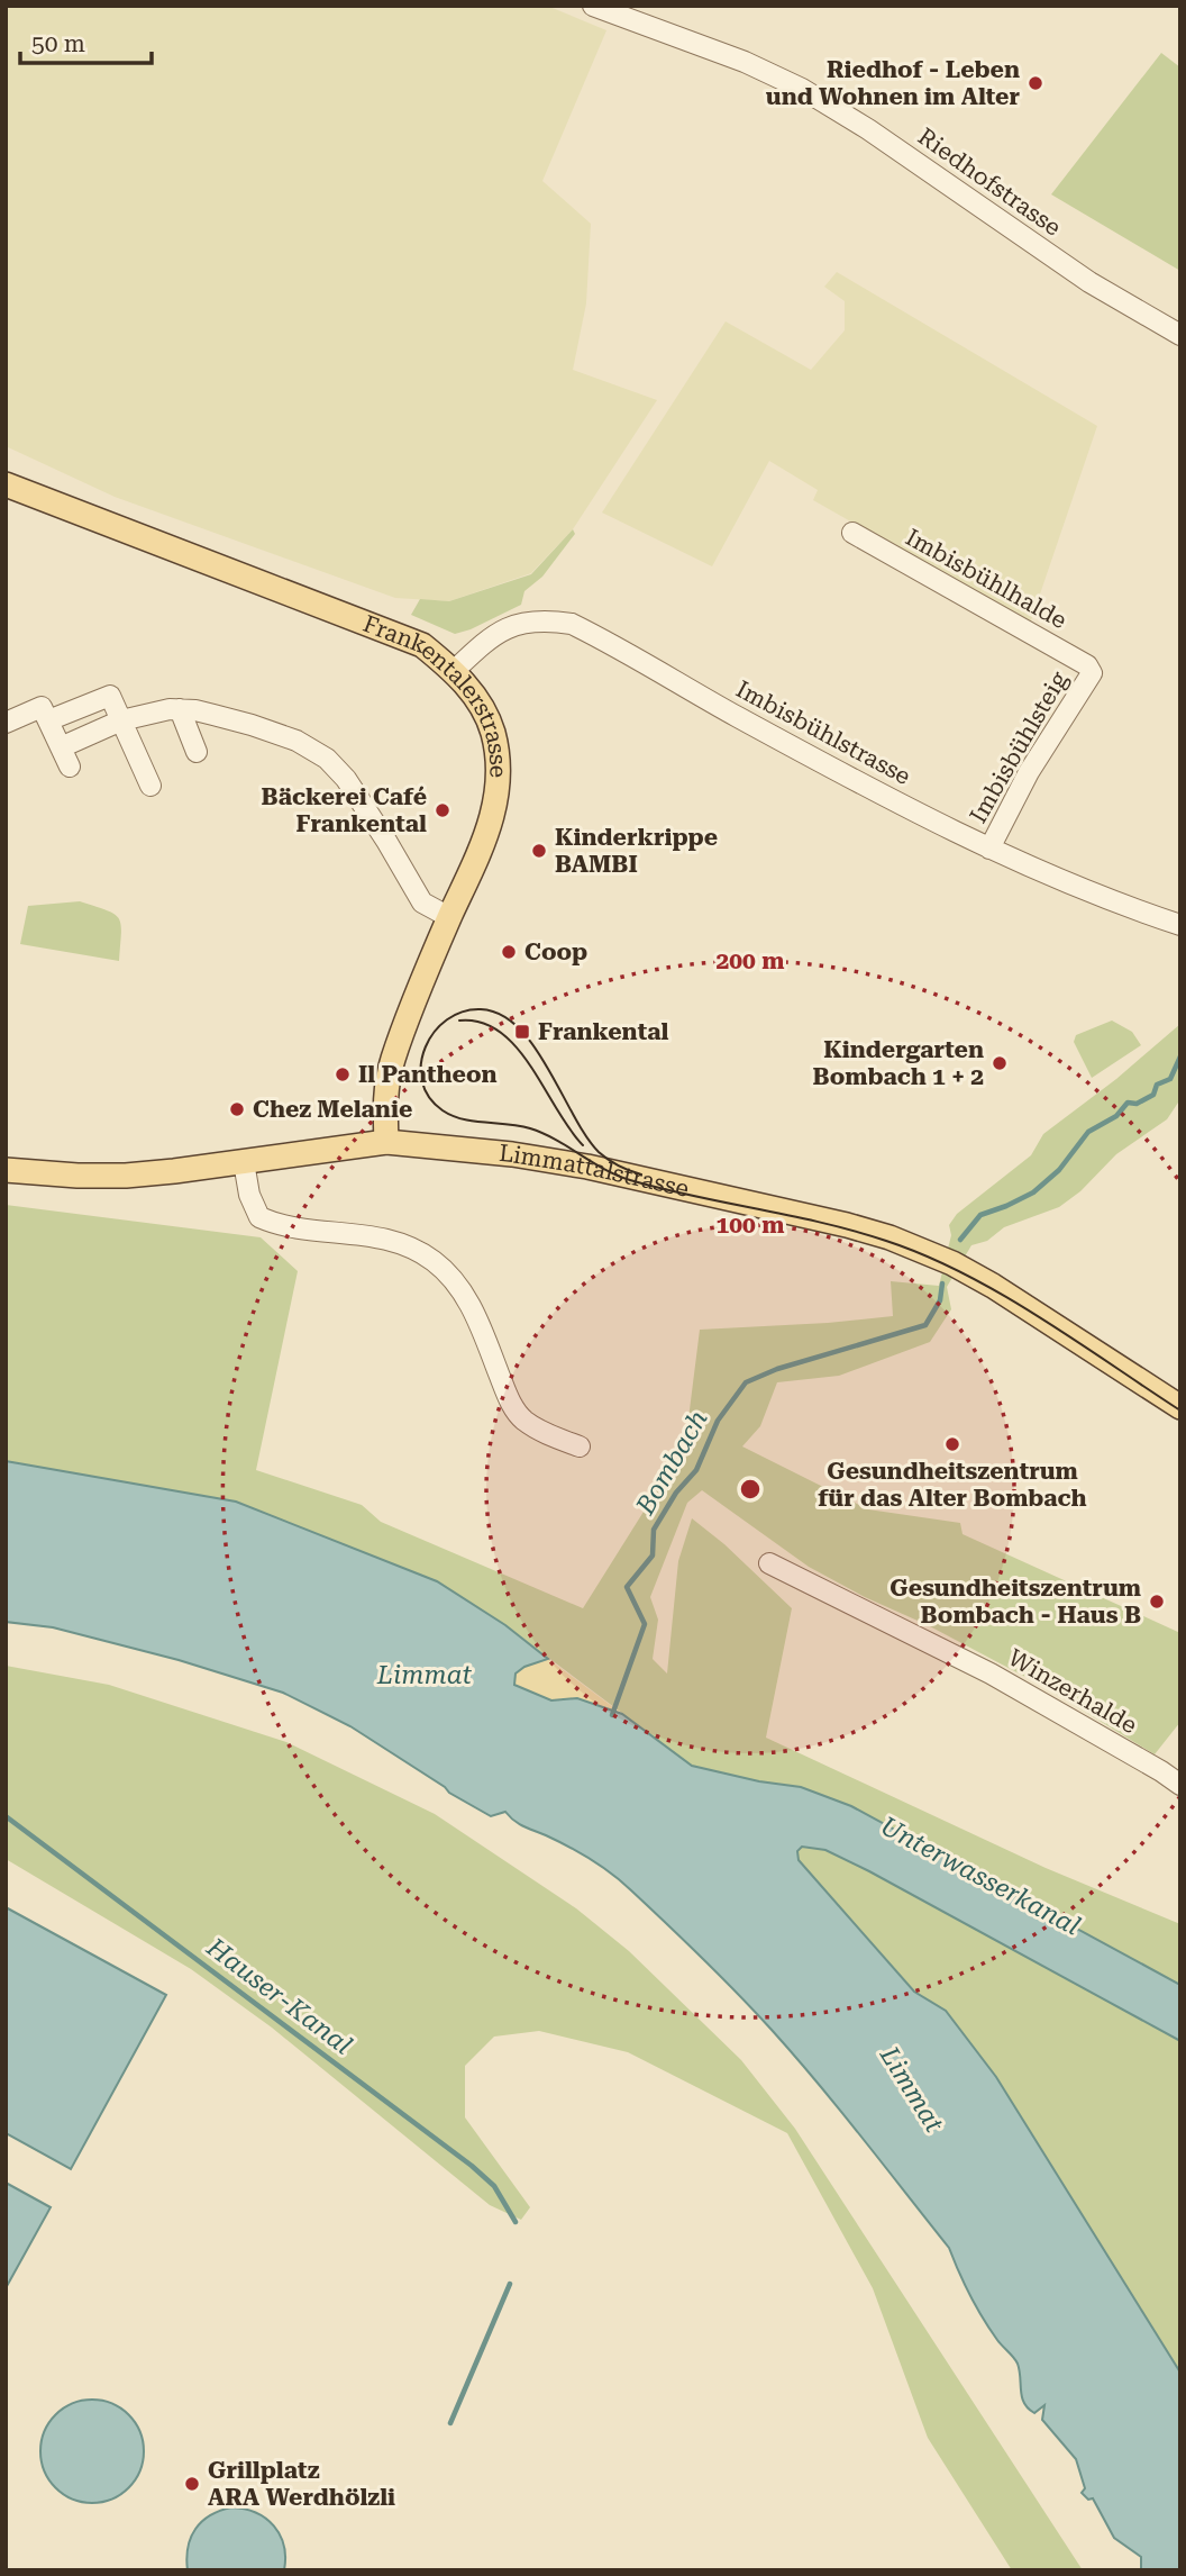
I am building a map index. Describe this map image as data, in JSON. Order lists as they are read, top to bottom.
{
  "streets": {
    "main road": ["Frankentalerstrasse", "Limmattalstrasse"],
    "street": [
      "Riedhofstrasse",
      "Imbisbühlhalde",
      "Imbisbühlstrasse",
      "Imbisbühlsteig",
      "Winzerhalde"
    ]
  },
  "crossings": [
    ["Imbisbühlhalde", "Imbisbühlsteig"],
    ["Frankentalerstrasse", "Imbisbühlstrasse"],
    ["Frankentalerstrasse", "Limmattalstrasse"],
    ["Imbisbühlstrasse", "Imbisbühlsteig"]
  ],
  "water": [
    "Bombach",
    "Limmat",
    "Unterwasserkanal",
    "Hauser-Kanal"
  ],
  "places": {
    "other": [
      "Riedhof - Leben und Wohnen im Alter",
      "Bäckerei Café Frankental",
      "Kinderkrippe BAMBI",
      "Coop",
      "Kindergarten Bombach 1 + 2",
      "Il Pantheon",
      "Chez Melanie",
      "Gesundheitszentrum für das Alter Bombach",
      "Gesundheitszentrum Bombach - Haus B",
      "Grillplatz ARA Werdhölzli"
    ],
    "transit": ["Frankental"]
  },
  "scale_bar": "50 m",
  "rings": ["200 m", "100 m"]
}
